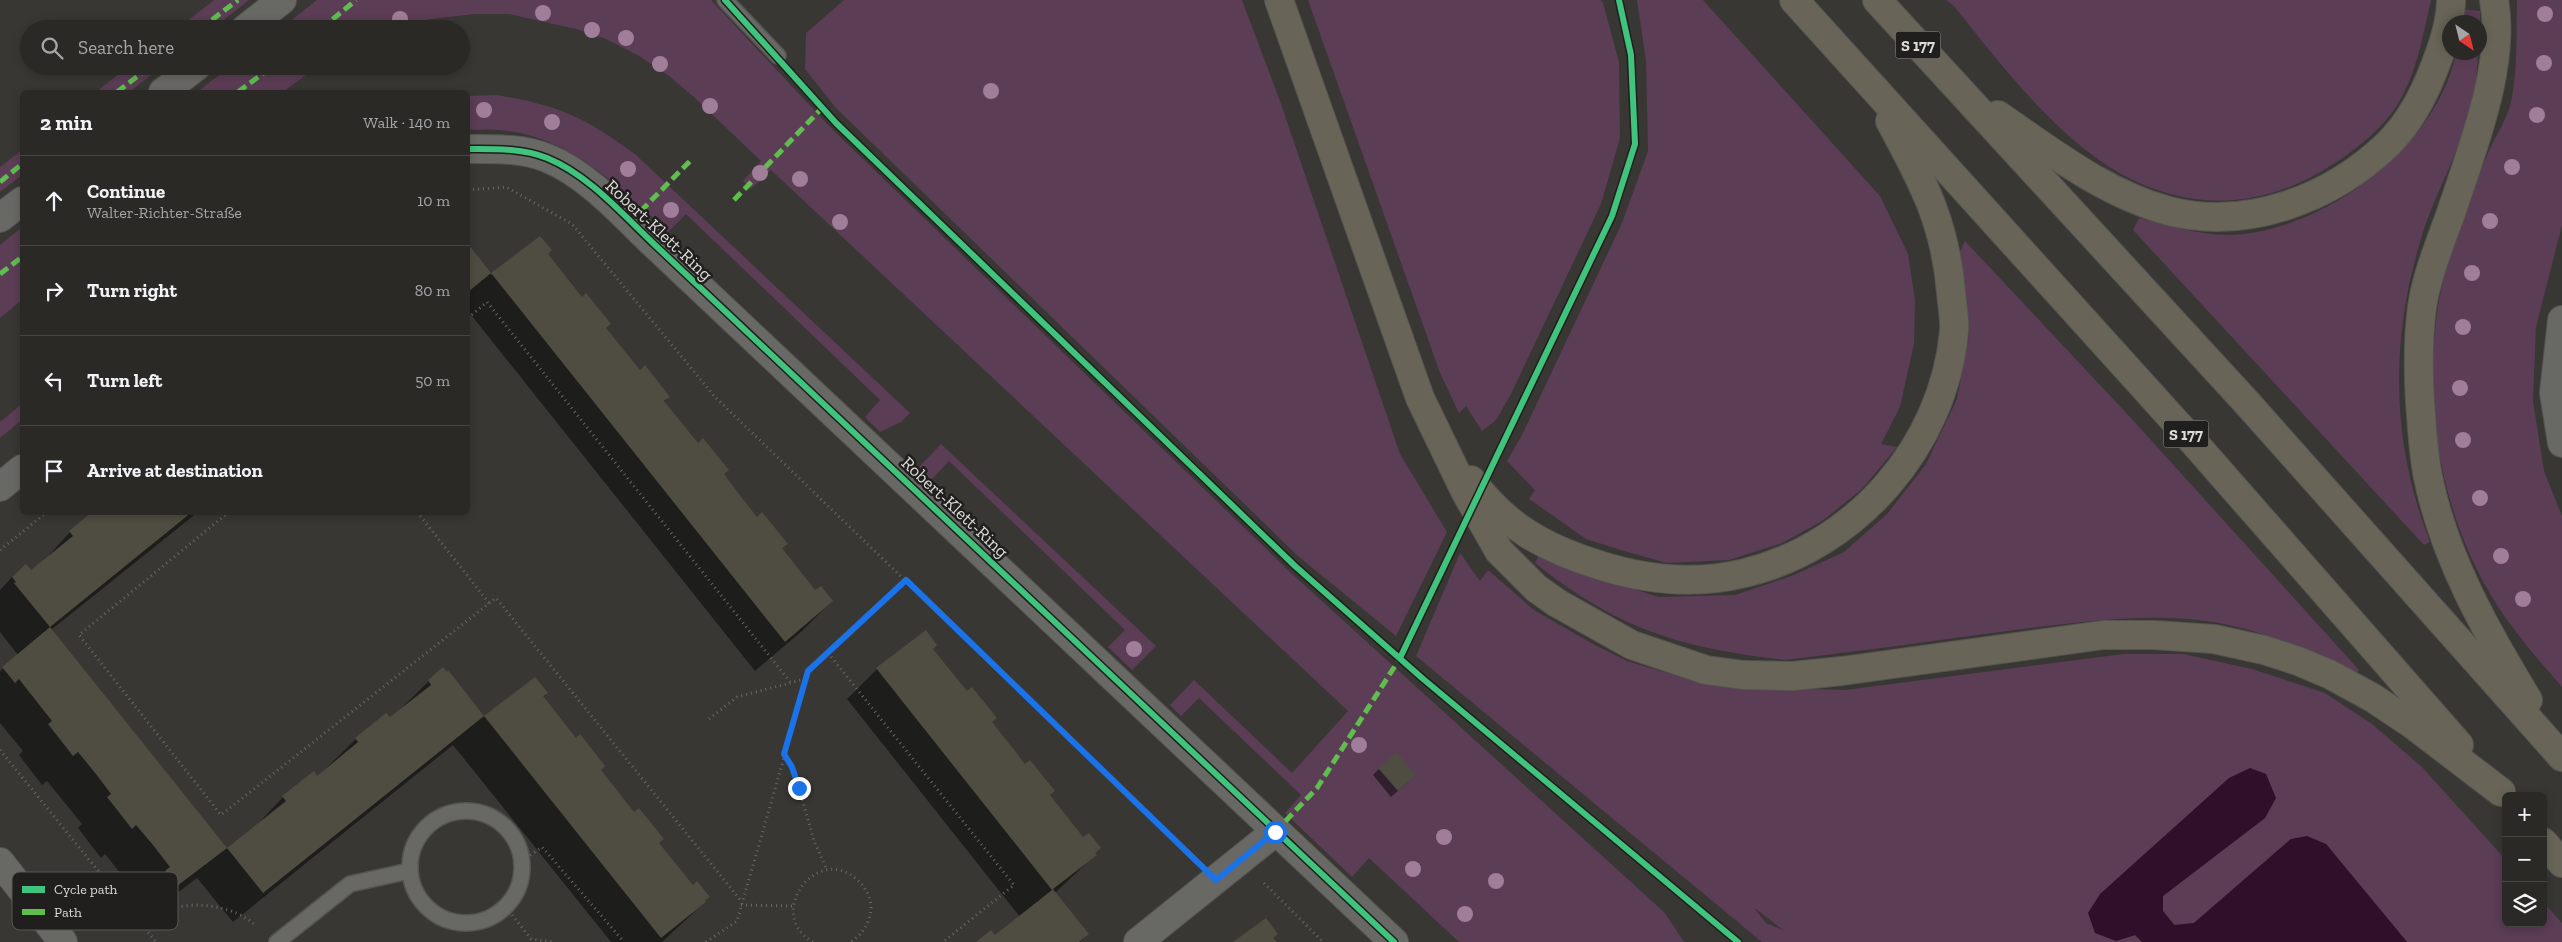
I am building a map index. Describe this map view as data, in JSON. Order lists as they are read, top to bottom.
{
  "streets": {
    "highway": ["S 177"],
    "street": ["Robert-Klett-Ring"]
  },
  "legend": ["Cycle path", "Path"],
  "north": "bottom right",
  "page": {
    "search": "Search here",
    "heading": ["2 min", "Walk · 140 m"],
    "list": [
      ["Continue", "Walter-Richter-Straße", "10 m"],
      ["Turn right", "80 m"],
      ["Turn left", "50 m"],
      "Arrive at destination"
    ],
    "map_buttons": ["+", "−"]
  }
}
